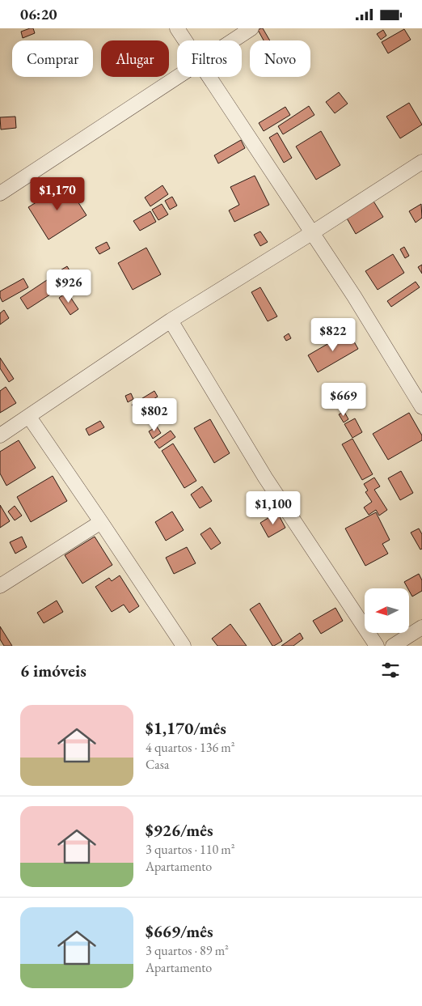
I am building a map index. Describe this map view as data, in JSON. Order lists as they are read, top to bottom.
{
  "north": "left",
  "page": {
    "status": "06:20",
    "chip": [
      "Comprar",
      "Alugar",
      "Filtros",
      "Novo"
    ],
    "price": [
      "$1,170",
      "$926",
      "$822",
      "$669",
      "$802",
      "$1,100"
    ],
    "heading": "6 imóveis",
    "list": [
      {
        "name": "$1,170/mês",
        "note": "4 quartos · 136 m² · Casa"
      },
      {
        "name": "$926/mês",
        "note": "3 quartos · 110 m² · Apartamento"
      },
      {
        "name": "$669/mês",
        "note": "3 quartos · 89 m² · Apartamento"
      }
    ]
  }
}
